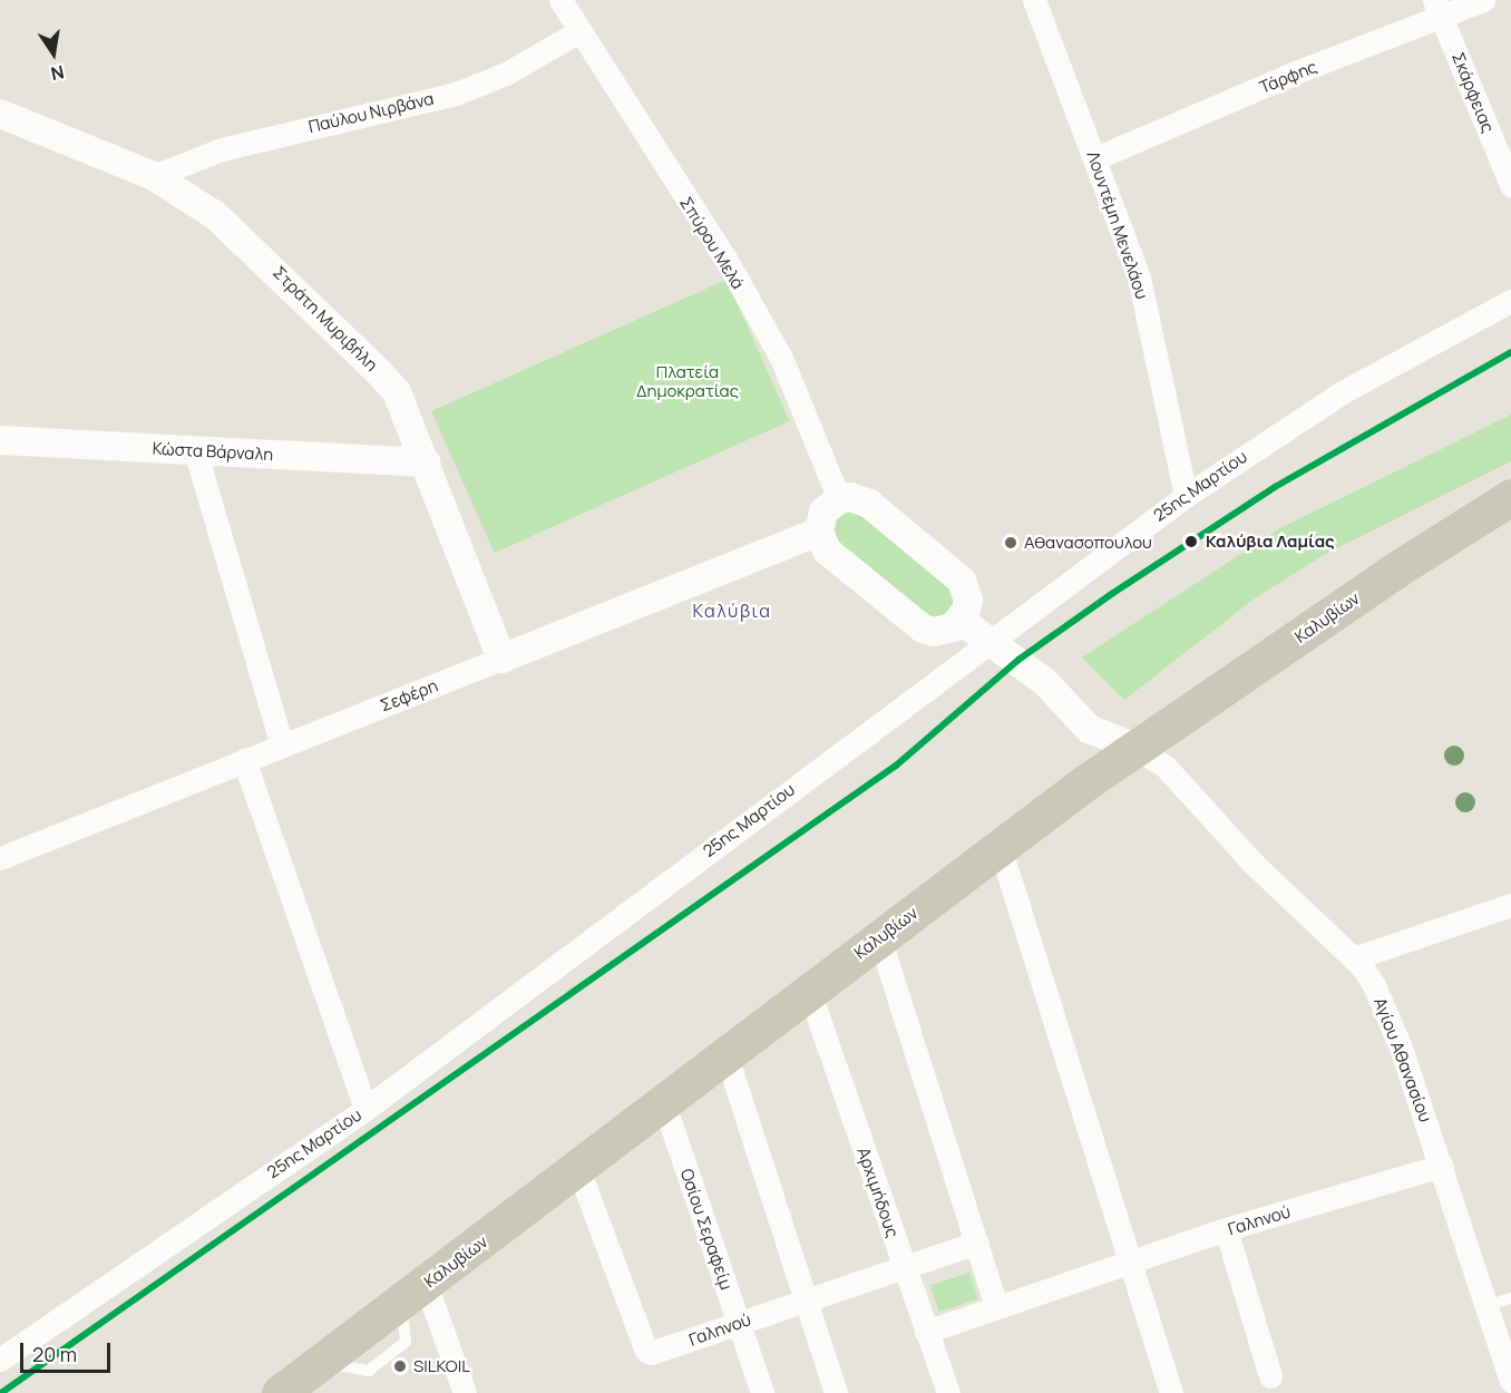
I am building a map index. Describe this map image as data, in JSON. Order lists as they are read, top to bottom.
{
  "streets": {
    "main road": ["Καλυβίων"],
    "street": [
      "Τάρφης",
      "Σκάρφειας",
      "Παύλου Νιρβάνα",
      "Λουντέμη Μενελάου",
      "Σπύρου Μελά",
      "Στράτη Μυριβήλη",
      "Κώστα Βάρναλη",
      "25ης Μαρτίου",
      "Σεφέρη",
      "Αγίου Αθανασίου",
      "Αρχιμήδους",
      "Γαληνού",
      "Οσίου Σεραφείμ"
    ]
  },
  "crossings": [
    ["Τάρφης", "Σκάρφειας"],
    ["Τάρφης", "Λουντέμη Μενελάου"],
    ["Παύλου Νιρβάνα", "Σπύρου Μελά"],
    ["Παύλου Νιρβάνα", "Στράτη Μυριβήλη"],
    ["Λουντέμη Μενελάου", "25ης Μαρτίου"],
    ["Στράτη Μυριβήλη", "Κώστα Βάρναλη"],
    ["Στράτη Μυριβήλη", "Σεφέρη"],
    ["Καλυβίων", "Αγίου Αθανασίου"],
    ["Καλυβίων", "Αρχιμήδους"],
    ["Καλυβίων", "Γαληνού"],
    ["Καλυβίων", "Οσίου Σεραφείμ"],
    ["Αγίου Αθανασίου", "Γαληνού"],
    ["Αρχιμήδους", "Γαληνού"],
    ["Γαληνού", "Οσίου Σεραφείμ"]
  ],
  "districts": ["Καλύβια"],
  "parks": ["Πλατεία Δημοκρατίας"],
  "places": ["Καλύβια Λαμίας", "Αθανασοπουλου", "SILKOIL"],
  "scale_bar": "20 m",
  "north": "bottom"
}
